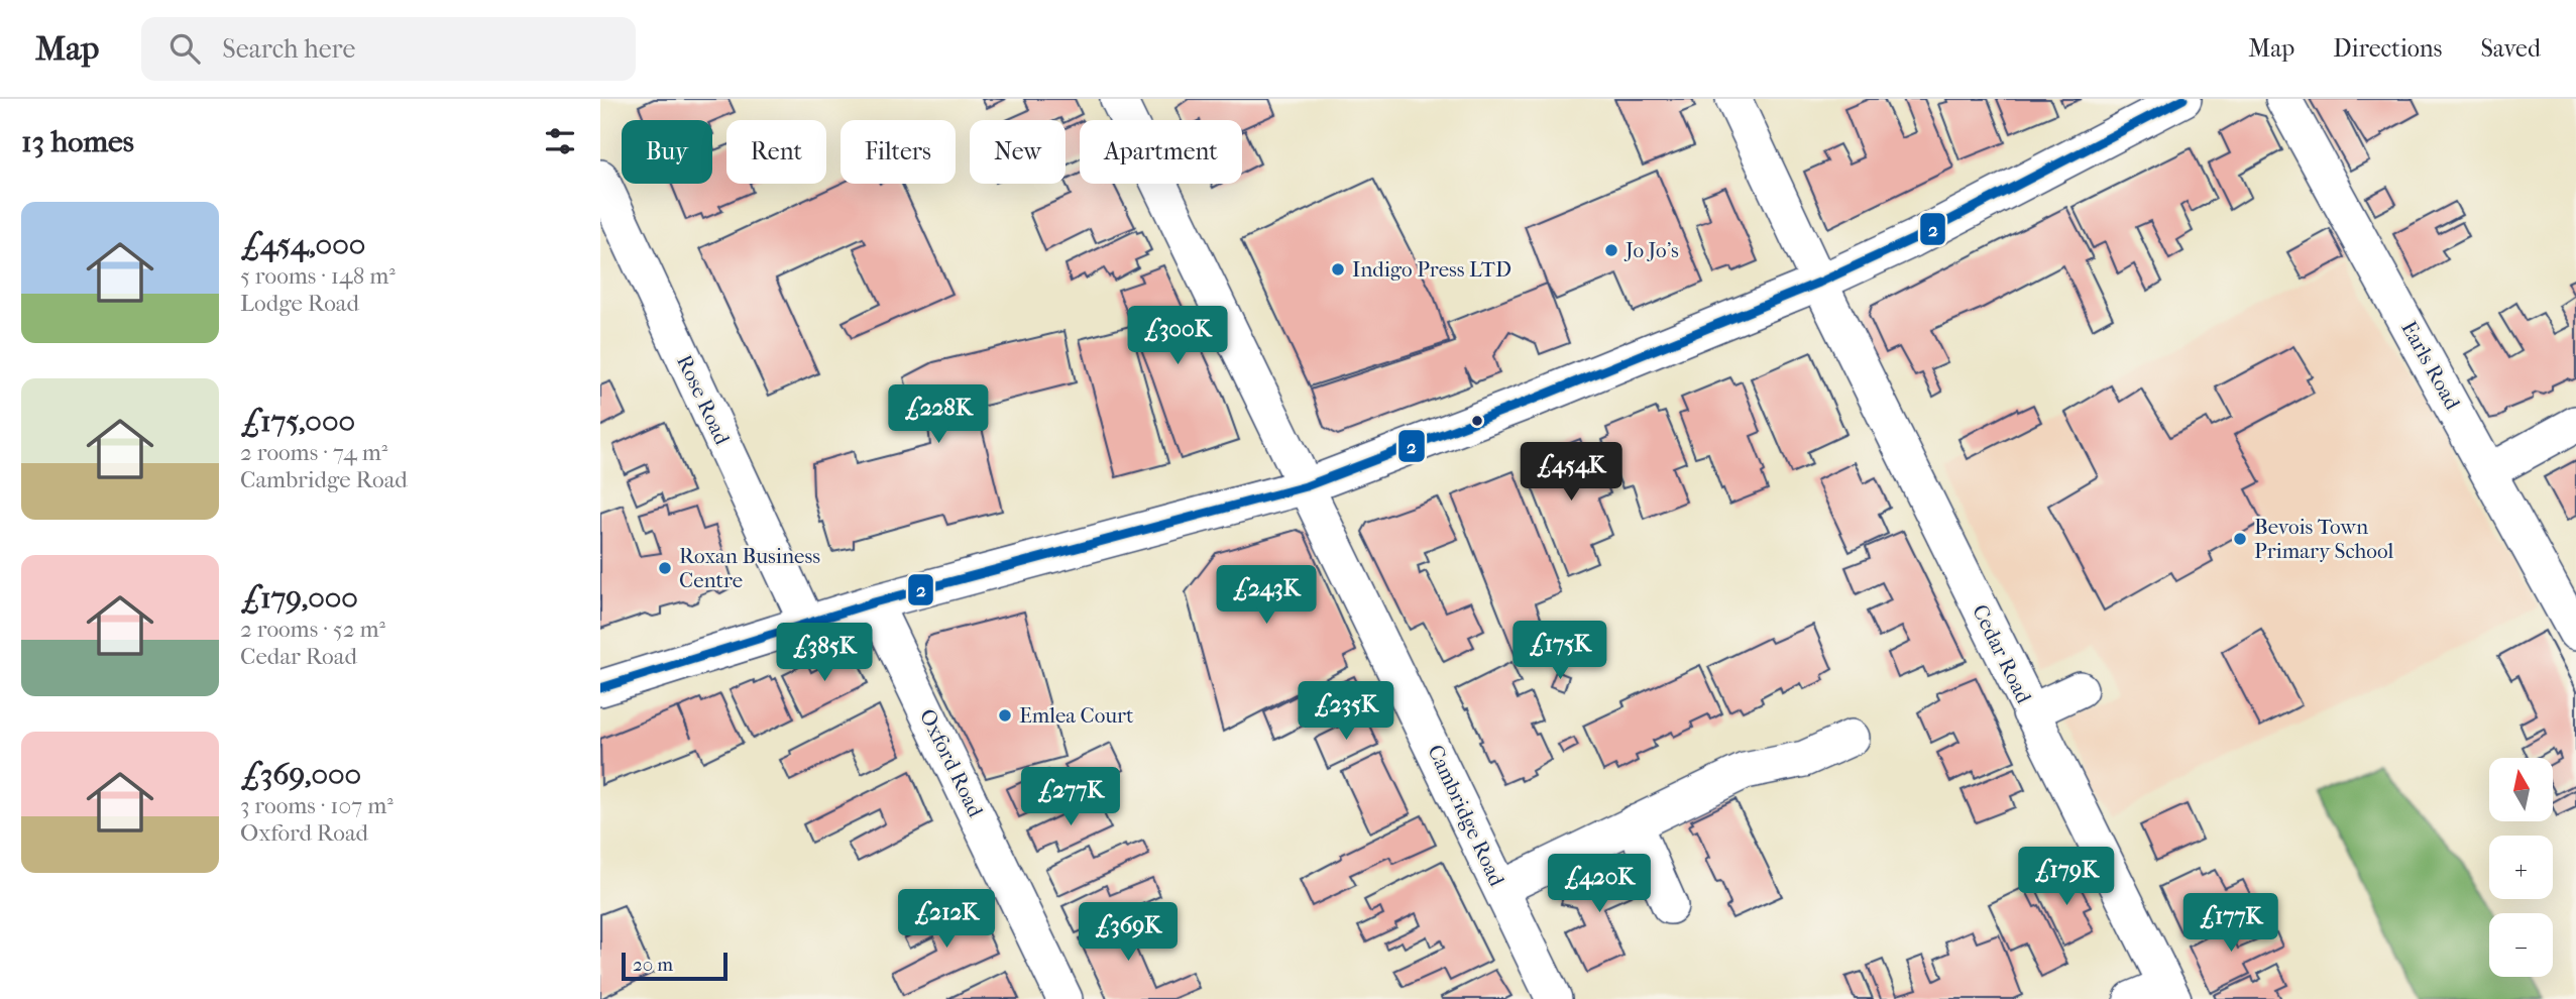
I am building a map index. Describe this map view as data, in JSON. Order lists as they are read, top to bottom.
{
  "streets": {
    "street": [
      "Earls Road",
      "Rose Road",
      "Cedar Road",
      "Oxford Road",
      "Cambridge Road"
    ]
  },
  "places": [
    "Jo Jo's",
    "Indigo Press LTD",
    "Bevois Town Primary School",
    "Roxan Business Centre",
    "Emlea Court"
  ],
  "lines": ["transit line 2"],
  "scale_bar": "20 m",
  "north": "top",
  "page": {
    "header": "Map",
    "search": "Search here",
    "nav": ["Map", "Directions", "Saved"],
    "heading": "13 homes",
    "chip": [
      "Buy",
      "Rent",
      "Filters",
      "New",
      "Apartment"
    ],
    "list": [
      {
        "name": "£454,000",
        "note": "5 rooms · 148 m² · Lodge Road"
      },
      {
        "name": "£175,000",
        "note": "2 rooms · 74 m² · Cambridge Road"
      },
      {
        "name": "£179,000",
        "note": "2 rooms · 52 m² · Cedar Road"
      },
      {
        "name": "£369,000",
        "note": "3 rooms · 107 m² · Oxford Road"
      }
    ],
    "price": [
      "£300K",
      "£228K",
      "£454K",
      "£243K",
      "£175K",
      "£385K",
      "£235K",
      "£277K",
      "£179K",
      "£420K",
      "£212K",
      "£177K",
      "£369K"
    ],
    "map_buttons": ["+", "−"],
    "scale": "20 m"
  }
}
